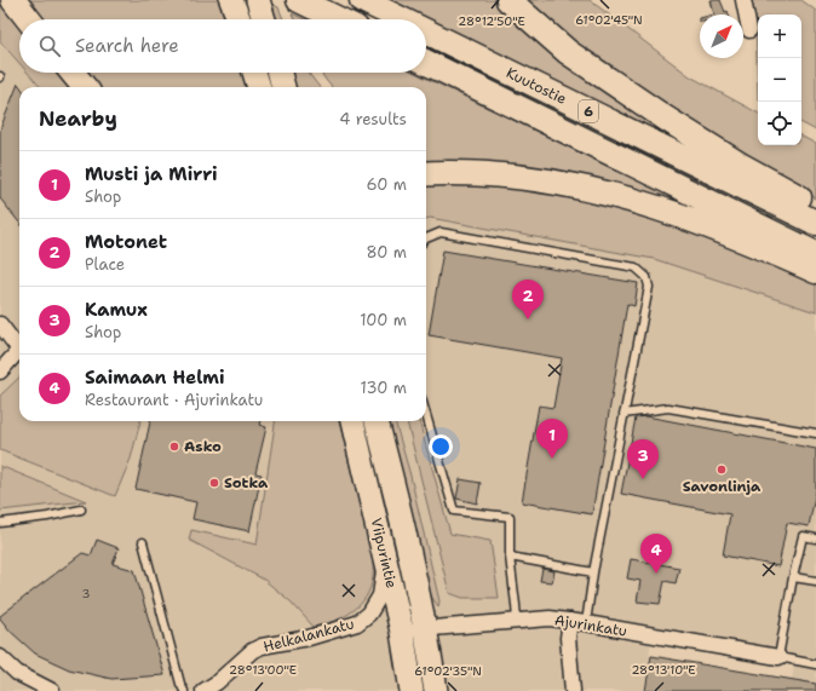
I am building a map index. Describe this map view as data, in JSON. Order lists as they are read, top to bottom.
{
  "streets": {
    "highway": ["Kuutostie", "6"],
    "main road": ["Viipurintie"],
    "street": ["Ajurinkatu", "Helkalankatu"]
  },
  "crossings": [
    ["Viipurintie", "Ajurinkatu"],
    ["Viipurintie", "Helkalankatu"]
  ],
  "places": ["Asko", "Savonlinja", "Sotka"],
  "house_numbers": ["3"],
  "north": "top right",
  "page": {
    "map_buttons": ["+", "−"],
    "search": "Search here",
    "heading": ["Nearby", "4 results"],
    "list": [
      {
        "mark": "1",
        "name": "Musti ja Mirri",
        "note": "Shop",
        "value": "60 m"
      },
      {
        "mark": "2",
        "name": "Motonet",
        "note": "Place",
        "value": "80 m"
      },
      {
        "mark": "3",
        "name": "Kamux",
        "note": "Shop",
        "value": "100 m"
      },
      {
        "mark": "4",
        "name": "Saimaan Helmi",
        "note": "Restaurant · Ajurinkatu",
        "value": "130 m"
      }
    ],
    "pins": [
      "2",
      "1",
      "3",
      "4"
    ]
  },
  "coordinates": [
    "61°02'45\"N",
    "28°12'50\"E",
    "28°13'00\"E",
    "28°13'10\"E",
    "61°02'35\"N"
  ]
}
